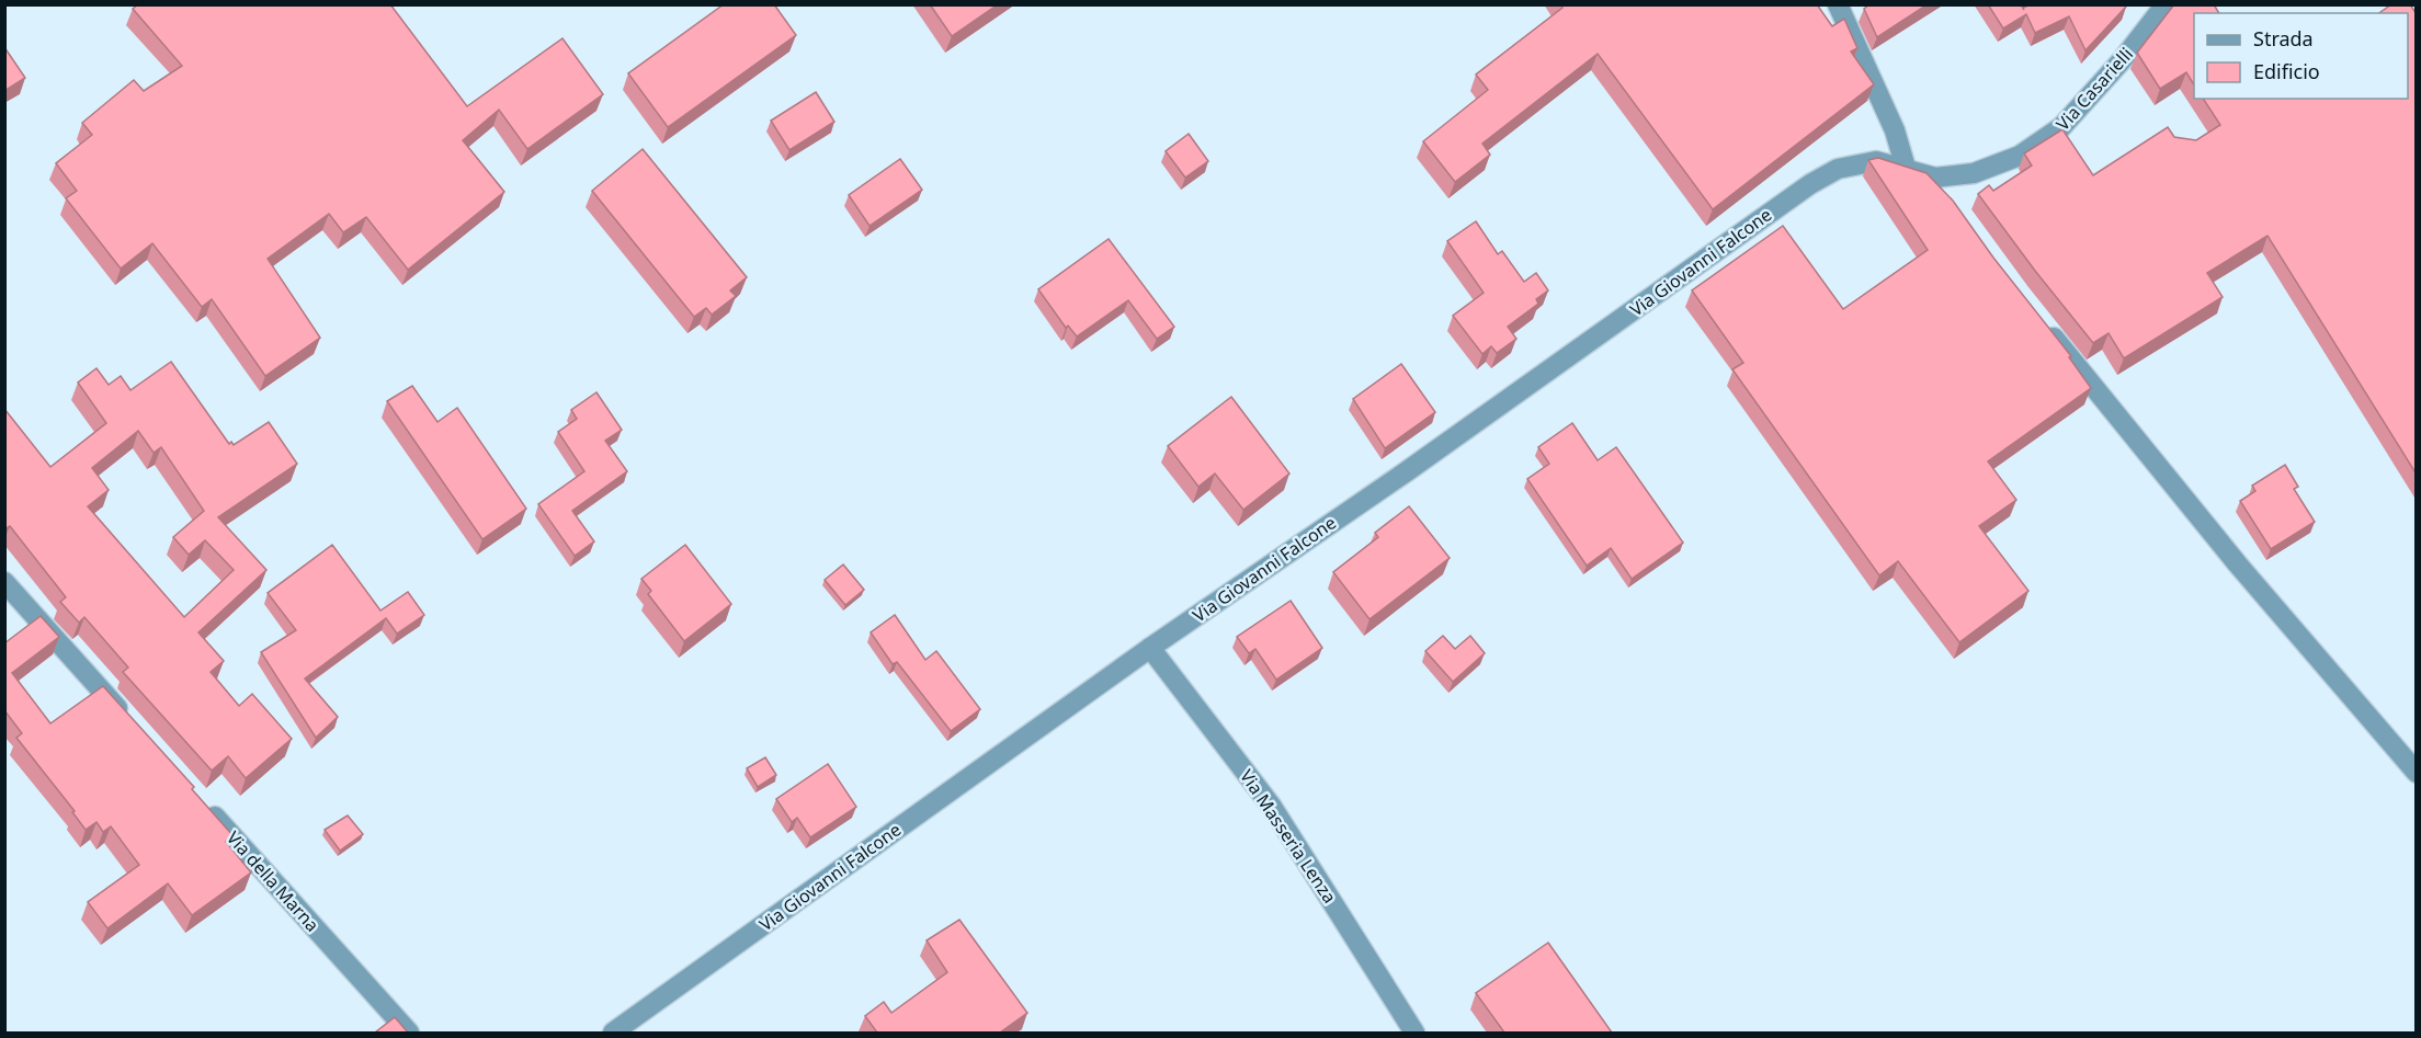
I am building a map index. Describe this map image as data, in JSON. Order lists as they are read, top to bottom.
{
  "streets": {
    "street": [
      "Via Casarielli",
      "Via Giovanni Falcone",
      "Via Masseria Lenza",
      "Via della Marna"
    ]
  },
  "crossings": [
    ["Via Casarielli", "Via Giovanni Falcone"],
    ["Via Giovanni Falcone", "Via Masseria Lenza"]
  ],
  "legend": ["Strada", "Edificio"]
}
